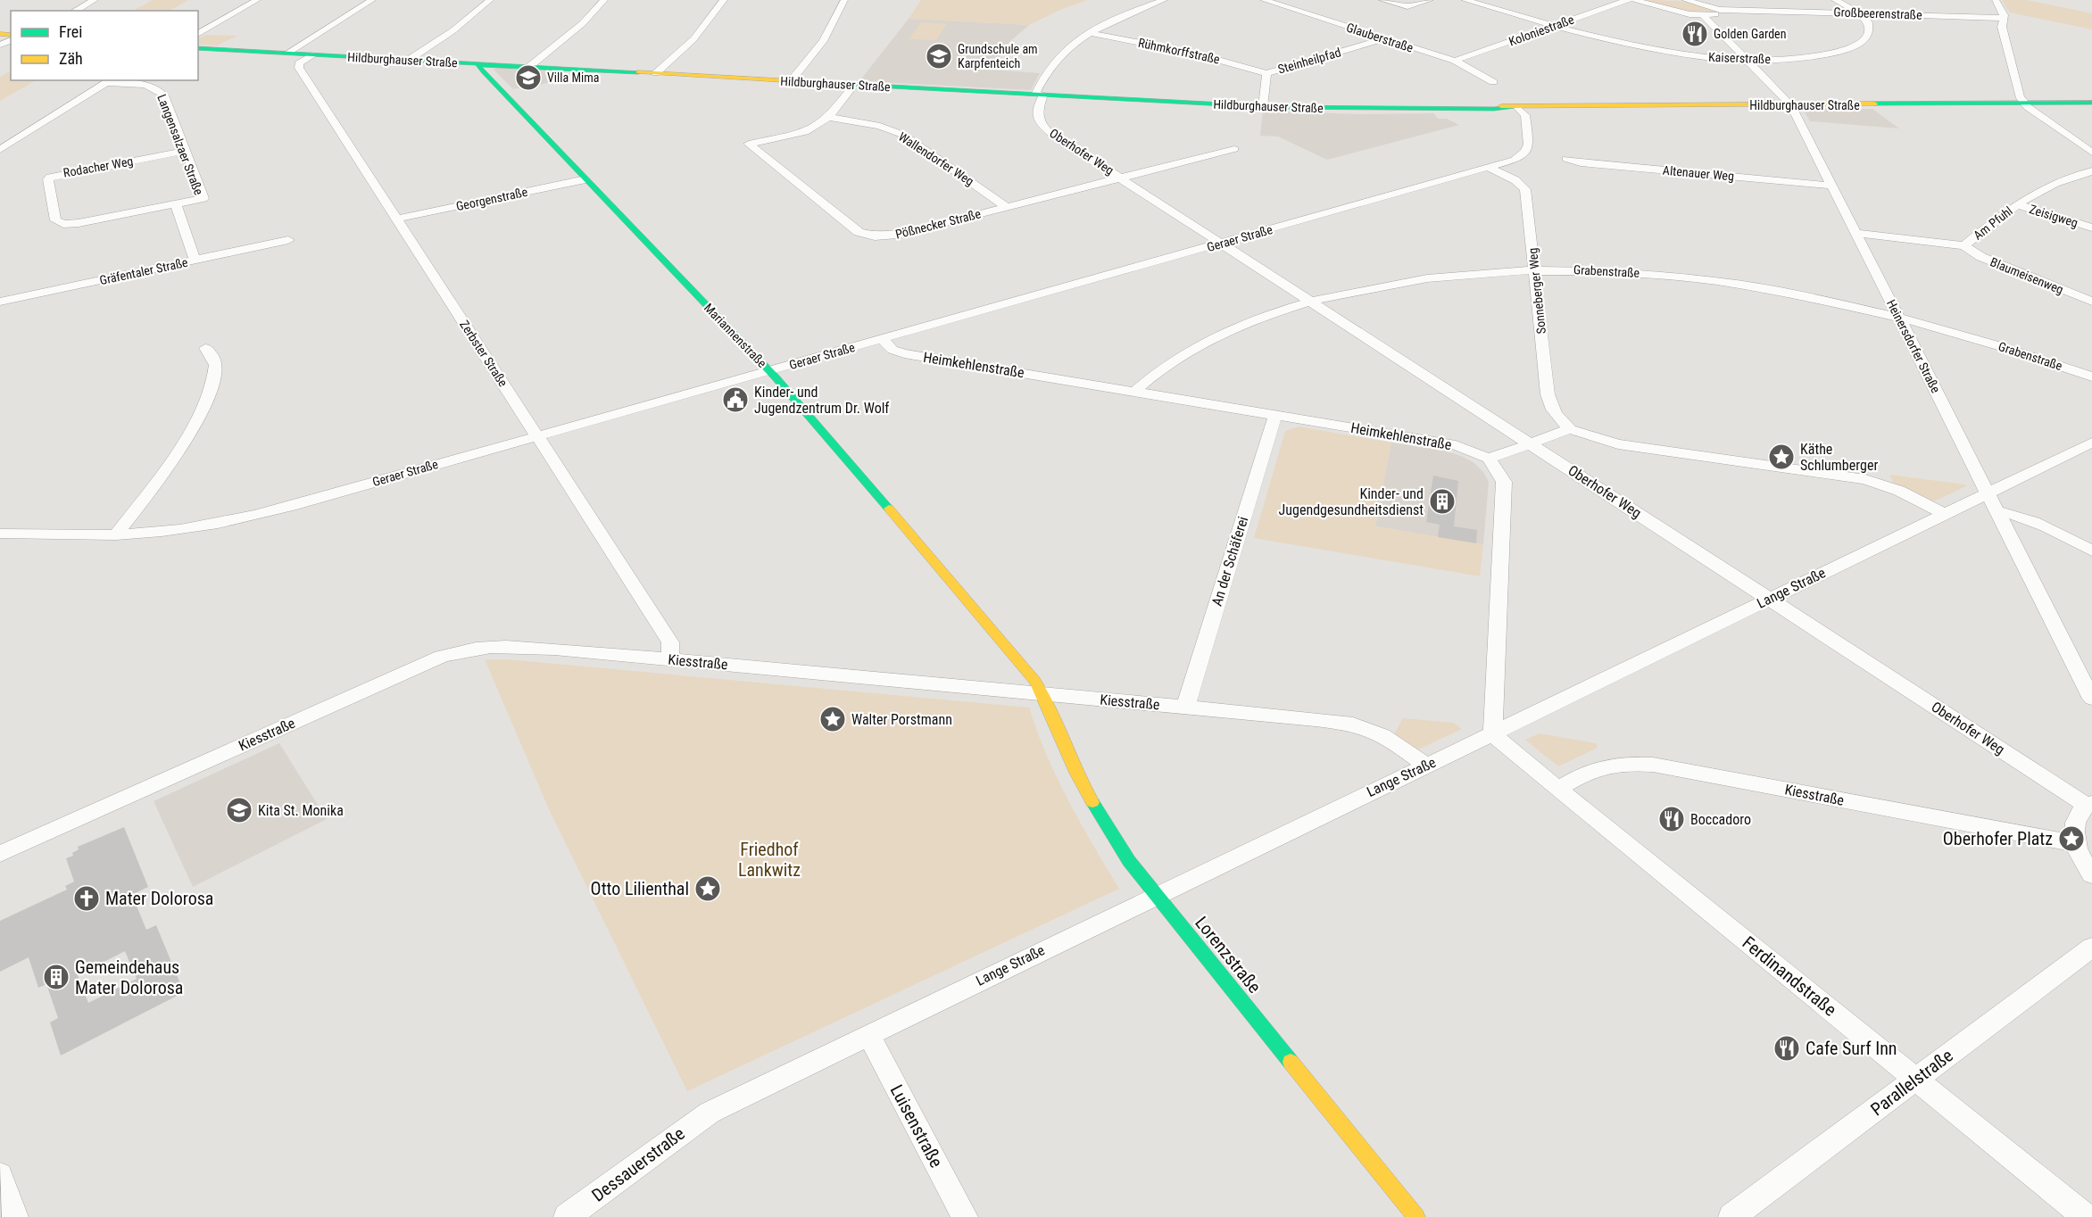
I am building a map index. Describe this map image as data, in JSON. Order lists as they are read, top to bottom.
{
  "streets": {
    "main road": ["Hildburghauser Straße", "Mariannenstraße", "Lorenzstraße"],
    "street": [
      "Großbeerenstraße",
      "Koloniestraße",
      "Glauberstraße",
      "Rühmkorffstraße",
      "Kaiserstraße",
      "Steinheilpfad",
      "Langensalzaer Straße",
      "Oberhofer Weg",
      "Wallendorfer Weg",
      "Rodacher Weg",
      "Altenauer Weg",
      "Georgenstraße",
      "Zeisigweg",
      "Am Pfuhl",
      "Pößnecker Straße",
      "Geraer Straße",
      "Gräfentaler Straße",
      "Grabenstraße",
      "Blaumeisenweg",
      "Sonneberger Weg",
      "Heinersdorfer Straße",
      "Zerbster Straße",
      "Heimkehlenstraße",
      "An der Schäferei",
      "Lange Straße",
      "Kiesstraße",
      "Ferdinandstraße",
      "Parallelstraße",
      "Luisenstraße",
      "Dessauerstraße"
    ]
  },
  "crossings": [
    ["Großbeerenstraße", "Kaiserstraße"],
    ["Koloniestraße", "Glauberstraße"],
    ["Koloniestraße", "Kaiserstraße"],
    ["Glauberstraße", "Steinheilpfad"],
    ["Rühmkorffstraße", "Steinheilpfad"],
    ["Kaiserstraße", "Heinersdorfer Straße"],
    ["Hildburghauser Straße", "Steinheilpfad"],
    ["Hildburghauser Straße", "Oberhofer Weg"],
    ["Hildburghauser Straße", "Geraer Straße"],
    ["Hildburghauser Straße", "Mariannenstraße"],
    ["Hildburghauser Straße", "Heinersdorfer Straße"],
    ["Hildburghauser Straße", "Zerbster Straße"],
    ["Langensalzaer Straße", "Rodacher Weg"],
    ["Langensalzaer Straße", "Gräfentaler Straße"],
    ["Oberhofer Weg", "Pößnecker Straße"],
    ["Oberhofer Weg", "Geraer Straße"],
    ["Oberhofer Weg", "Grabenstraße"],
    ["Oberhofer Weg", "Lange Straße"],
    ["Wallendorfer Weg", "Pößnecker Straße"],
    ["Altenauer Weg", "Heinersdorfer Straße"],
    ["Georgenstraße", "Mariannenstraße"],
    ["Georgenstraße", "Zerbster Straße"],
    ["Zeisigweg", "Am Pfuhl"],
    ["Am Pfuhl", "Blaumeisenweg"],
    ["Am Pfuhl", "Heinersdorfer Straße"],
    ["Geraer Straße", "Sonneberger Weg"],
    ["Geraer Straße", "Mariannenstraße"],
    ["Geraer Straße", "Zerbster Straße"],
    ["Geraer Straße", "Heimkehlenstraße"],
    ["Grabenstraße", "Sonneberger Weg"],
    ["Grabenstraße", "Heinersdorfer Straße"],
    ["Grabenstraße", "Heimkehlenstraße"],
    ["Mariannenstraße", "Kiesstraße"],
    ["Mariannenstraße", "Lorenzstraße"],
    ["Heinersdorfer Straße", "Lange Straße"],
    ["Zerbster Straße", "Kiesstraße"],
    ["Heimkehlenstraße", "An der Schäferei"],
    ["An der Schäferei", "Kiesstraße"],
    ["Lange Straße", "Kiesstraße"],
    ["Lange Straße", "Lorenzstraße"],
    ["Lange Straße", "Ferdinandstraße"],
    ["Lange Straße", "Luisenstraße"],
    ["Lange Straße", "Dessauerstraße"],
    ["Kiesstraße", "Lorenzstraße"],
    ["Kiesstraße", "Ferdinandstraße"],
    ["Ferdinandstraße", "Parallelstraße"]
  ],
  "parks": ["Friedhof Lankwitz"],
  "places": {
    "restaurant": ["Golden Garden", "Boccadoro", "Cafe Surf Inn"],
    "school or university": ["Grundschule am Karpfenteich", "Villa Mima", "Kita St. Monika"],
    "public building": ["Kinder- und Jugendzentrum Dr. Wolf"],
    "place": [
      "Käthe Schlumberger",
      "Walter Porstmann",
      "Oberhofer Platz",
      "Otto Lilienthal"
    ],
    "building": ["Kinder- und Jugendgesundheitsdienst", "Gemeindehaus Mater Dolorosa"],
    "church": ["Mater Dolorosa"]
  },
  "legend": ["Frei", "Zäh"]
}
